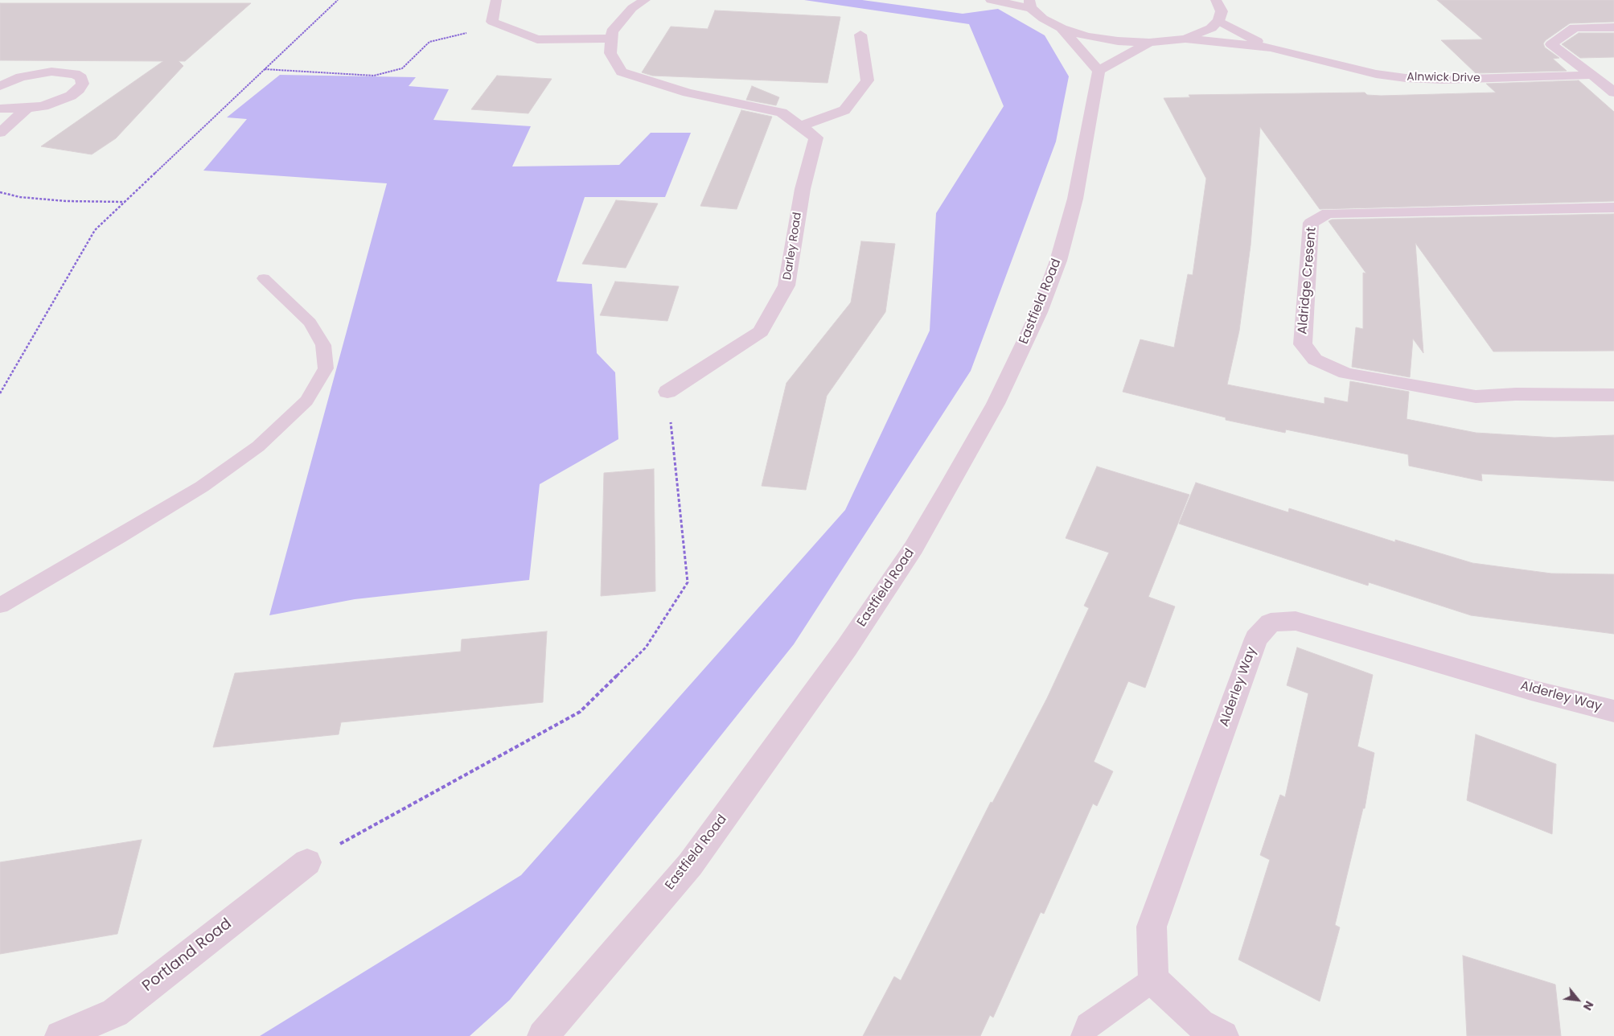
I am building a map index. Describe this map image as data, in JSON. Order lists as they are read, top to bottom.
{
  "streets": {
    "street": [
      "Alnwick Drive",
      "Darley Road",
      "Aldridge Cresent",
      "Eastfield Road",
      "Alderley Way",
      "Portland Road"
    ]
  },
  "north": "bottom right"
}
